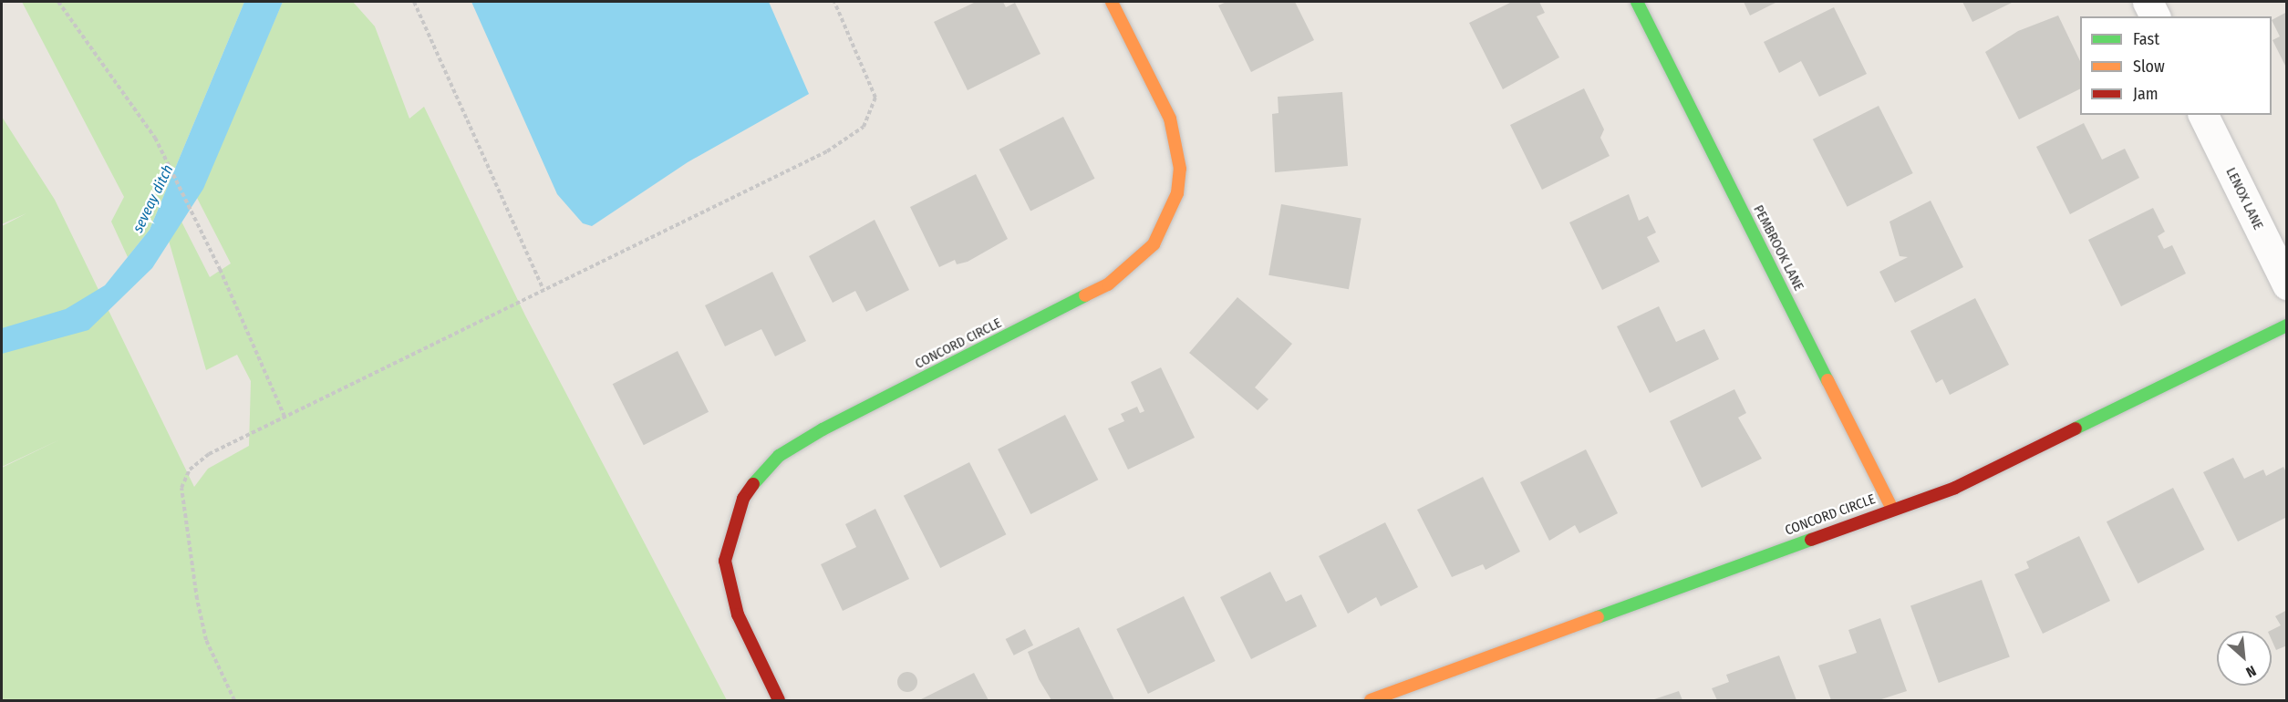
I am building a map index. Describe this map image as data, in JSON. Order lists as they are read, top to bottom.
{
  "streets": {
    "street": ["LENOX LANE", "PEMBROOK LANE", "CONCORD CIRCLE"]
  },
  "crossings": [
    ["PEMBROOK LANE", "CONCORD CIRCLE"]
  ],
  "water": ["seveay ditch"],
  "legend": ["Fast", "Slow", "Jam"],
  "north": "bottom right"
}
